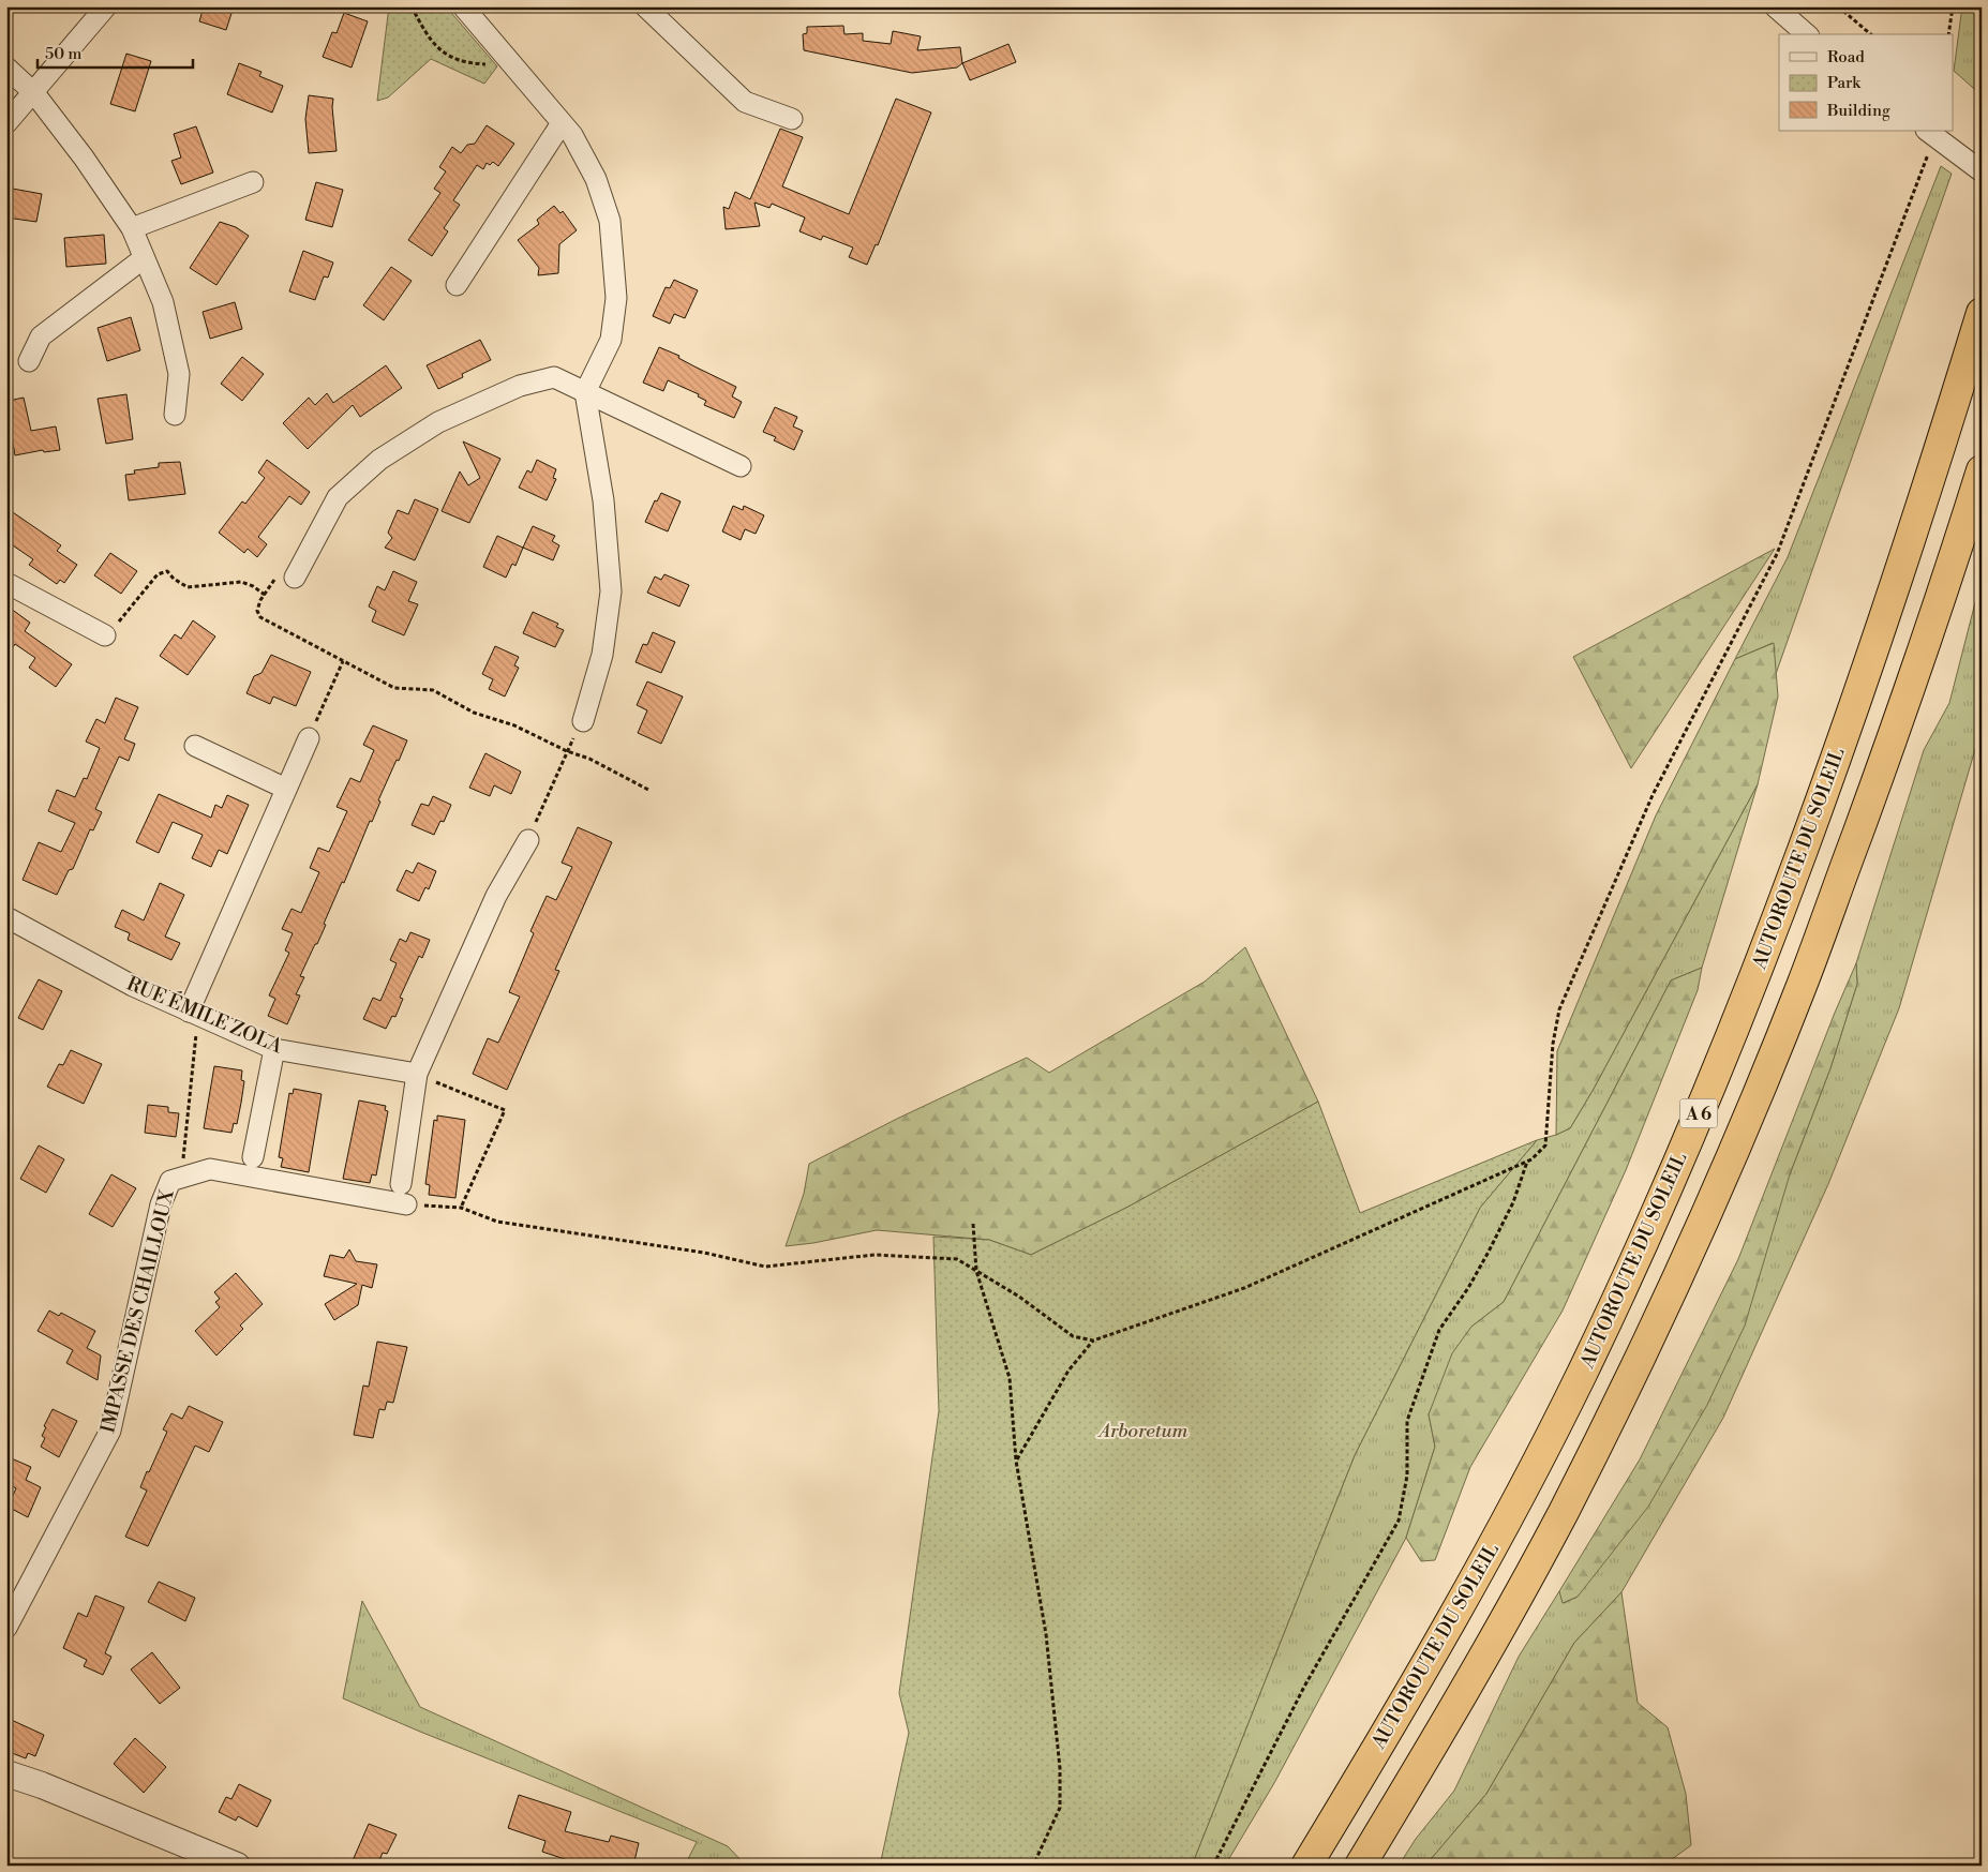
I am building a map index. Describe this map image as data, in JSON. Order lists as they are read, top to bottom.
{
  "streets": {
    "highway": ["AUTOROUTE DU SOLEIL", "A 6"],
    "street": ["RUE ÉMILE ZOLA", "IMPASSE DES CHAILLOUX"]
  },
  "parks": ["Arboretum"],
  "legend": ["Road", "Park", "Building"],
  "scale_bar": "50 m"
}
